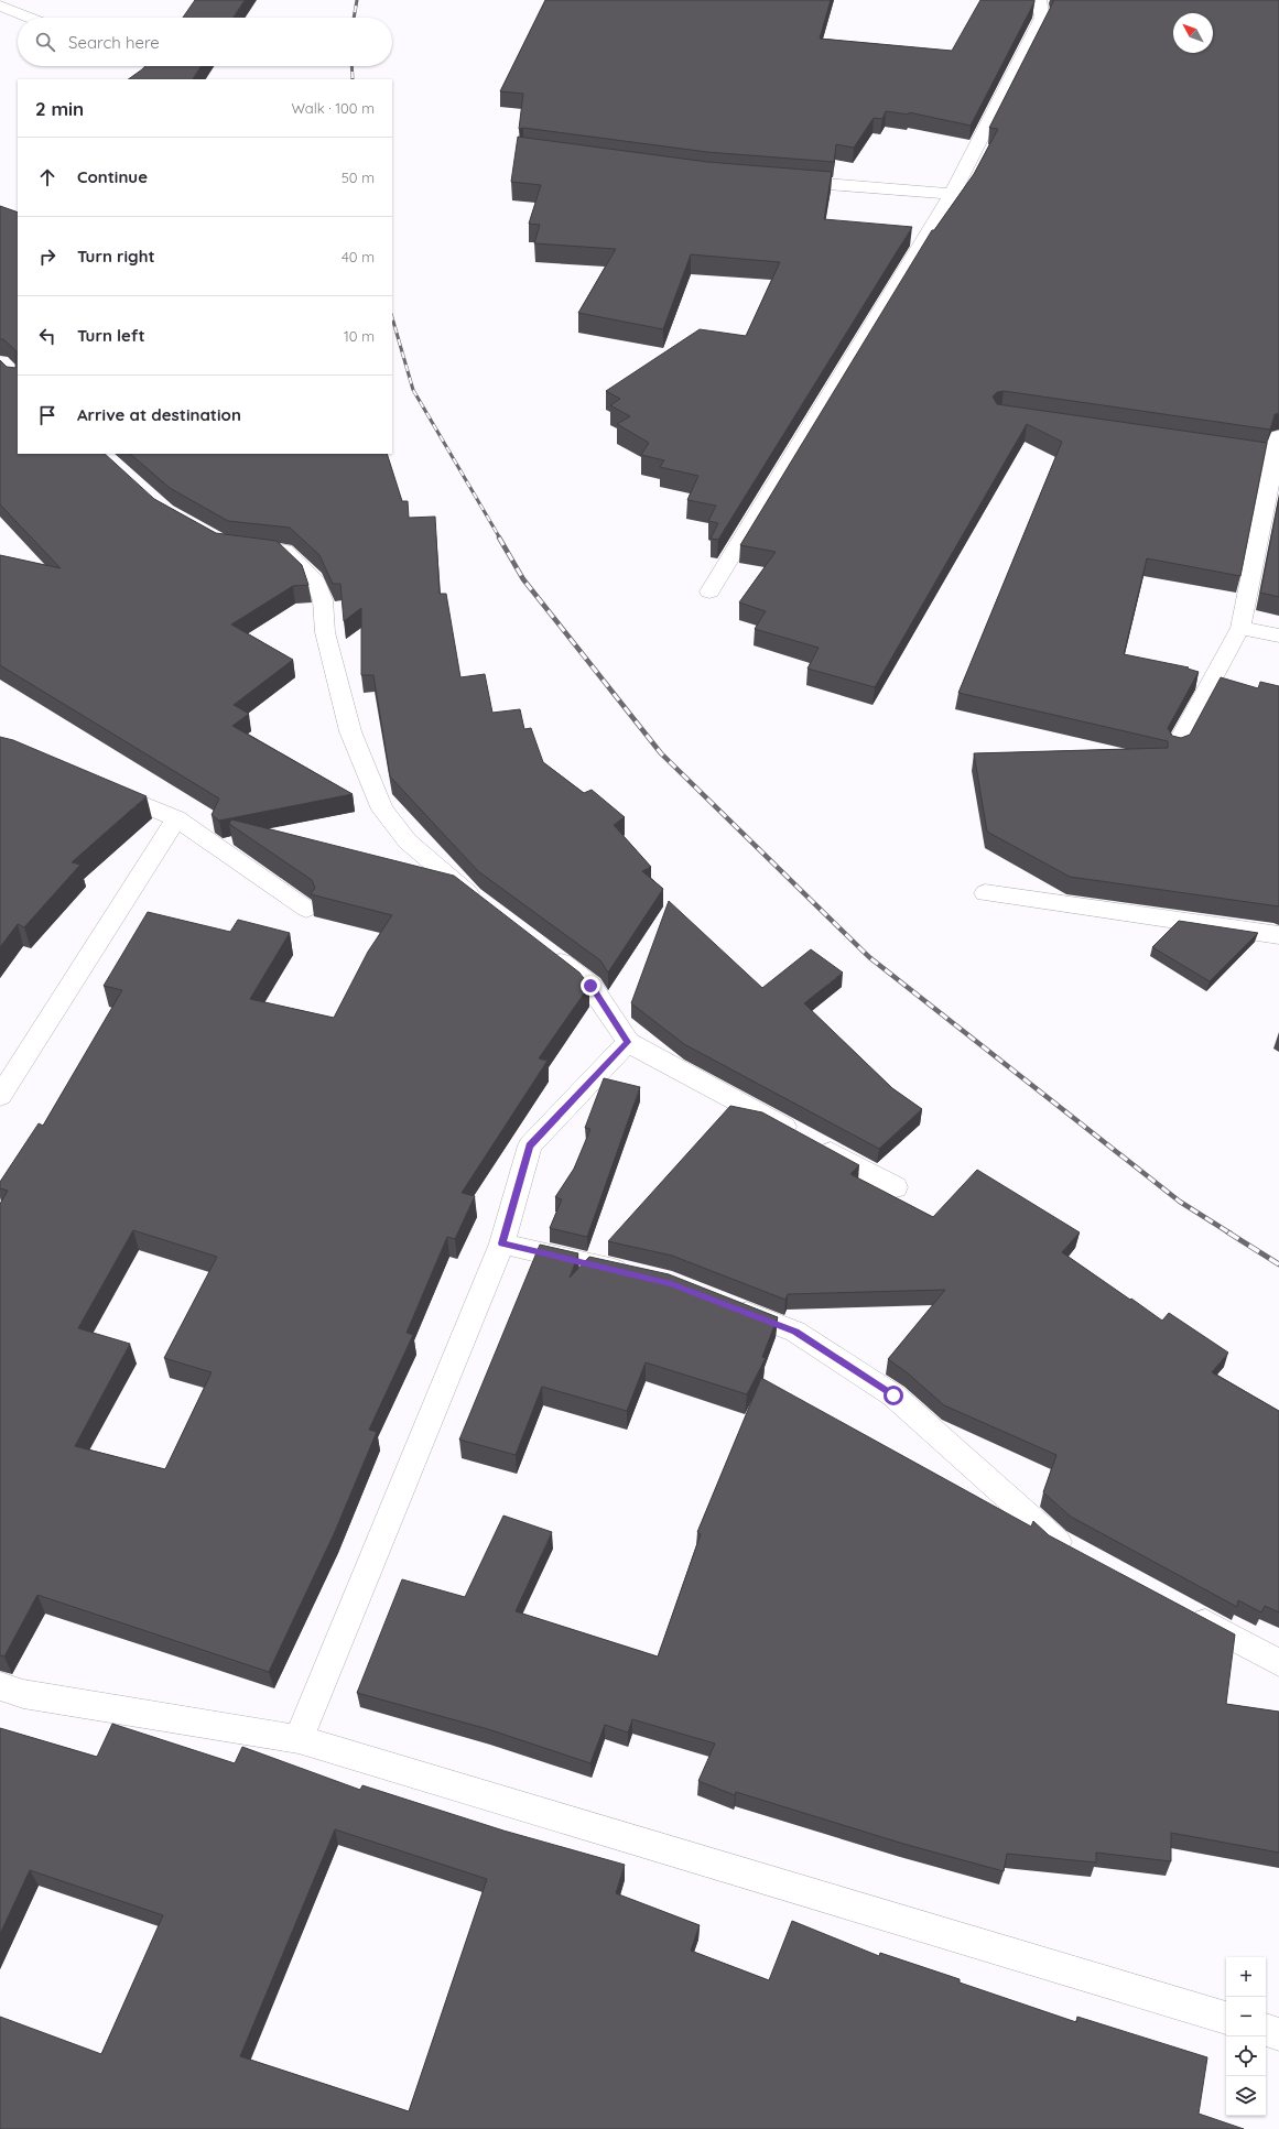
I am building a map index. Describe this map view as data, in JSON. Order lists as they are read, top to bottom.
{
  "north": "top left",
  "page": {
    "search": "Search here",
    "heading": ["2 min", "Walk · 100 m"],
    "list": [
      ["Continue", "50 m"],
      ["Turn right", "40 m"],
      ["Turn left", "10 m"],
      "Arrive at destination"
    ],
    "map_buttons": ["+", "−"]
  }
}
